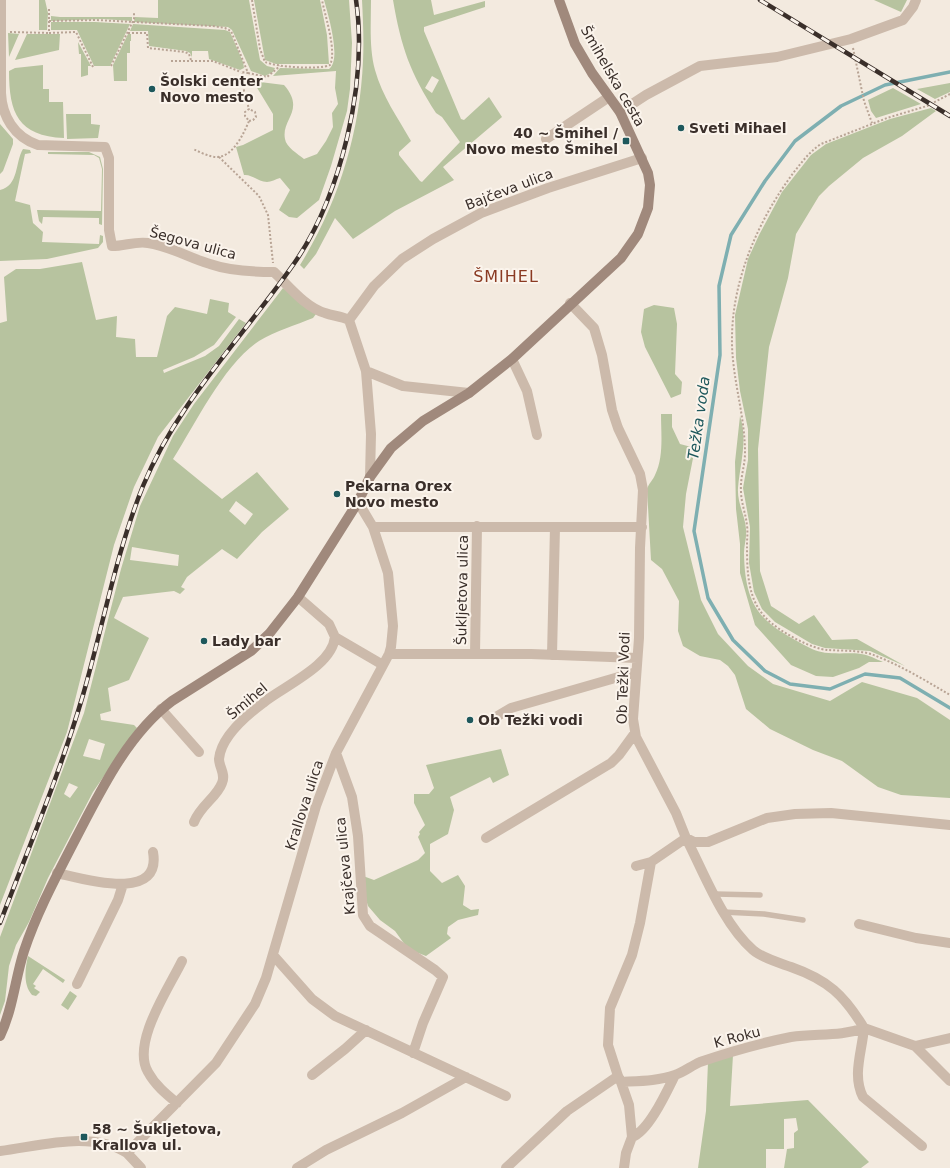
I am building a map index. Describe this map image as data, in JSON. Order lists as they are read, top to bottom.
{
  "streets": {
    "street": [
      "Šmihelska cesta",
      "Bajčeva ulica",
      "Šegova ulica",
      "Šukljetova ulica",
      "Ob Težki Vodi",
      "Šmihel",
      "Krallova ulica",
      "Krajčeva ulica",
      "K Roku"
    ]
  },
  "crossings": [
    ["Šmihelska cesta", "Bajčeva ulica"],
    ["Šmihelska cesta", "Ob Težki Vodi"],
    ["Šmihelska cesta", "Krallova ulica"],
    ["Šukljetova ulica", "Ob Težki Vodi"],
    ["Šukljetova ulica", "Krallova ulica"],
    ["Ob Težki Vodi", "K Roku"],
    ["Krallova ulica", "Krajčeva ulica"]
  ],
  "districts": ["ŠMIHEL"],
  "water": ["Težka voda"],
  "places": {
    "other": [
      "Šolski center Novo mesto",
      "Sveti Mihael",
      "Pekarna Orex Novo mesto",
      "Lady bar",
      "Ob Težki vodi"
    ],
    "transit": ["40 ~ Šmihel / Novo mesto Šmihel", "58 ~ Šukljetova, Krallova ul."]
  }
}
